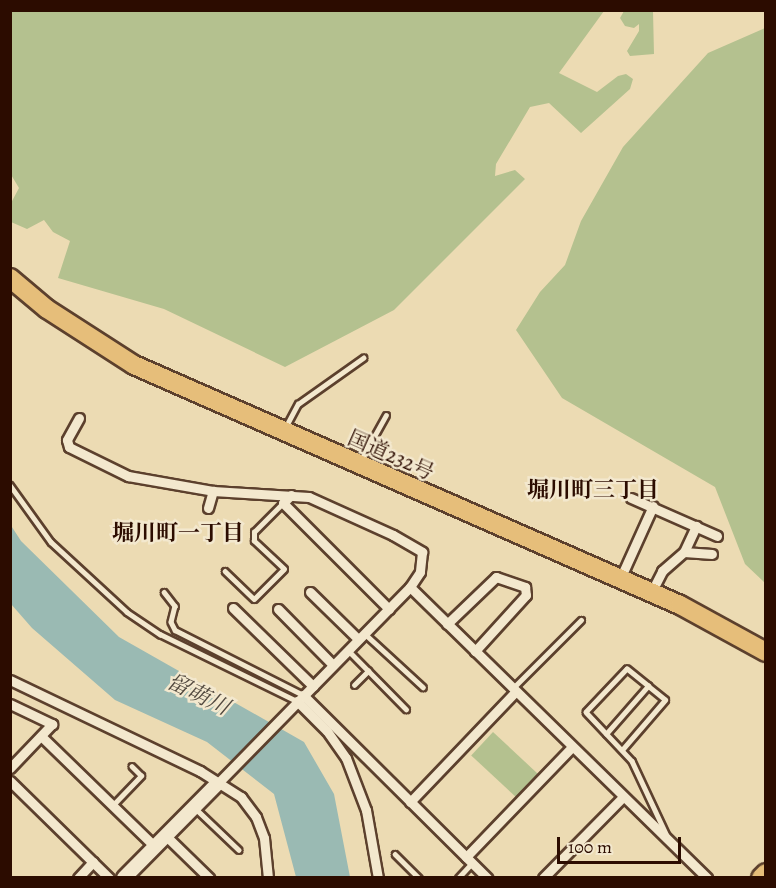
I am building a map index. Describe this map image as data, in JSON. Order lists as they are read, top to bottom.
{
  "streets": {
    "highway": ["国道232号"]
  },
  "districts": ["堀川町三丁目", "堀川町一丁目"],
  "water": ["留萌川"],
  "scale_bar": "100 m"
}
